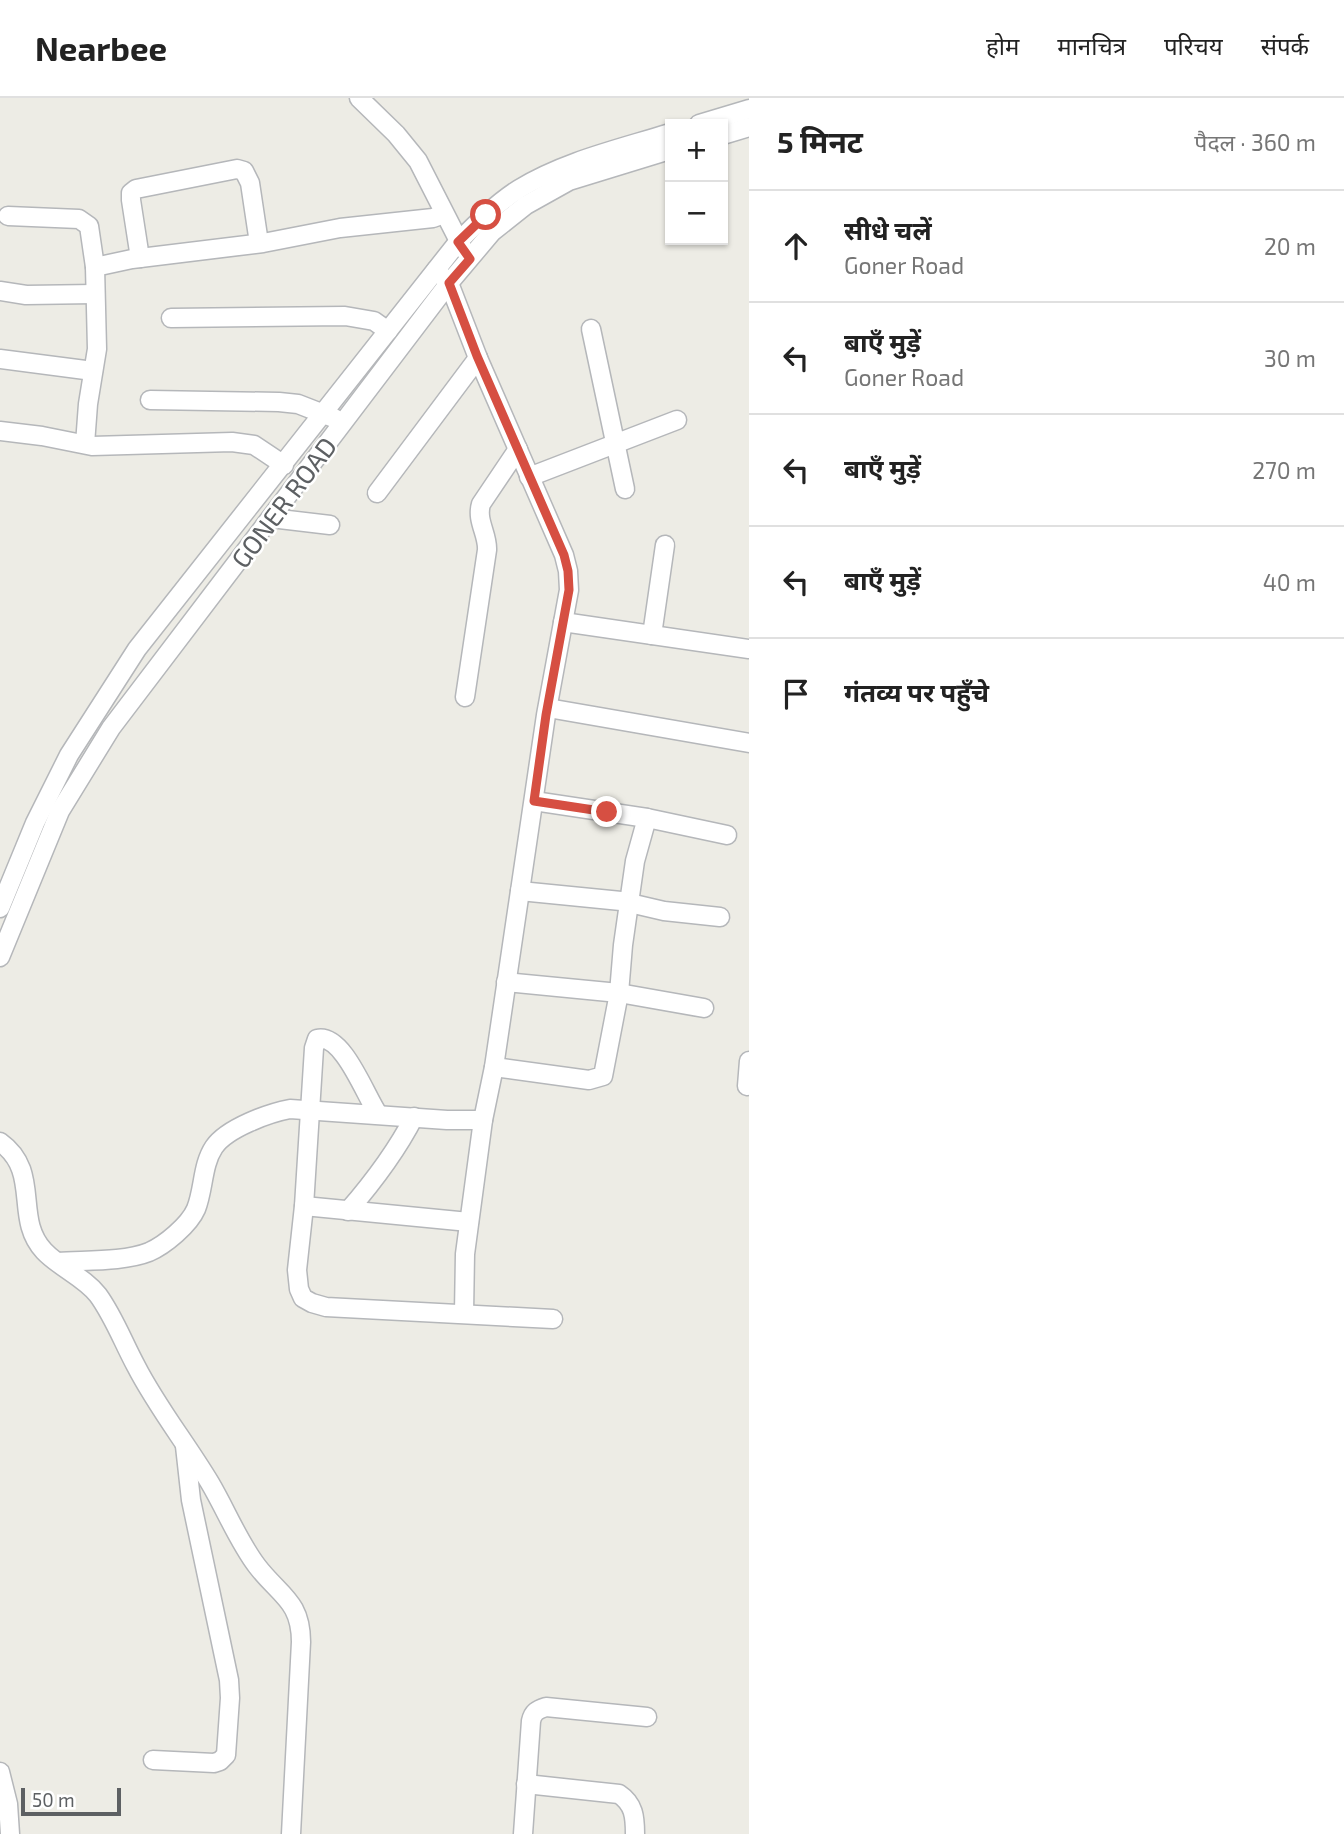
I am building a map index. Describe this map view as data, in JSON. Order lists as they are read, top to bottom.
{
  "streets": {
    "street": ["GONER ROAD"]
  },
  "scale_bar": "50 m",
  "page": {
    "header": "Nearbee",
    "nav": [
      "होम",
      "मानचित्र",
      "परिचय",
      "संपर्क"
    ],
    "heading": ["5 मिनट", "पैदल · 360 m"],
    "map_buttons": ["+", "−"],
    "list": [
      ["सीधे चलें", "Goner Road", "20 m"],
      ["बाएँ मुड़ें", "Goner Road", "30 m"],
      ["बाएँ मुड़ें", "270 m"],
      ["बाएँ मुड़ें", "40 m"],
      "गंतव्य पर पहुँचे"
    ],
    "scale": "50 m"
  }
}
